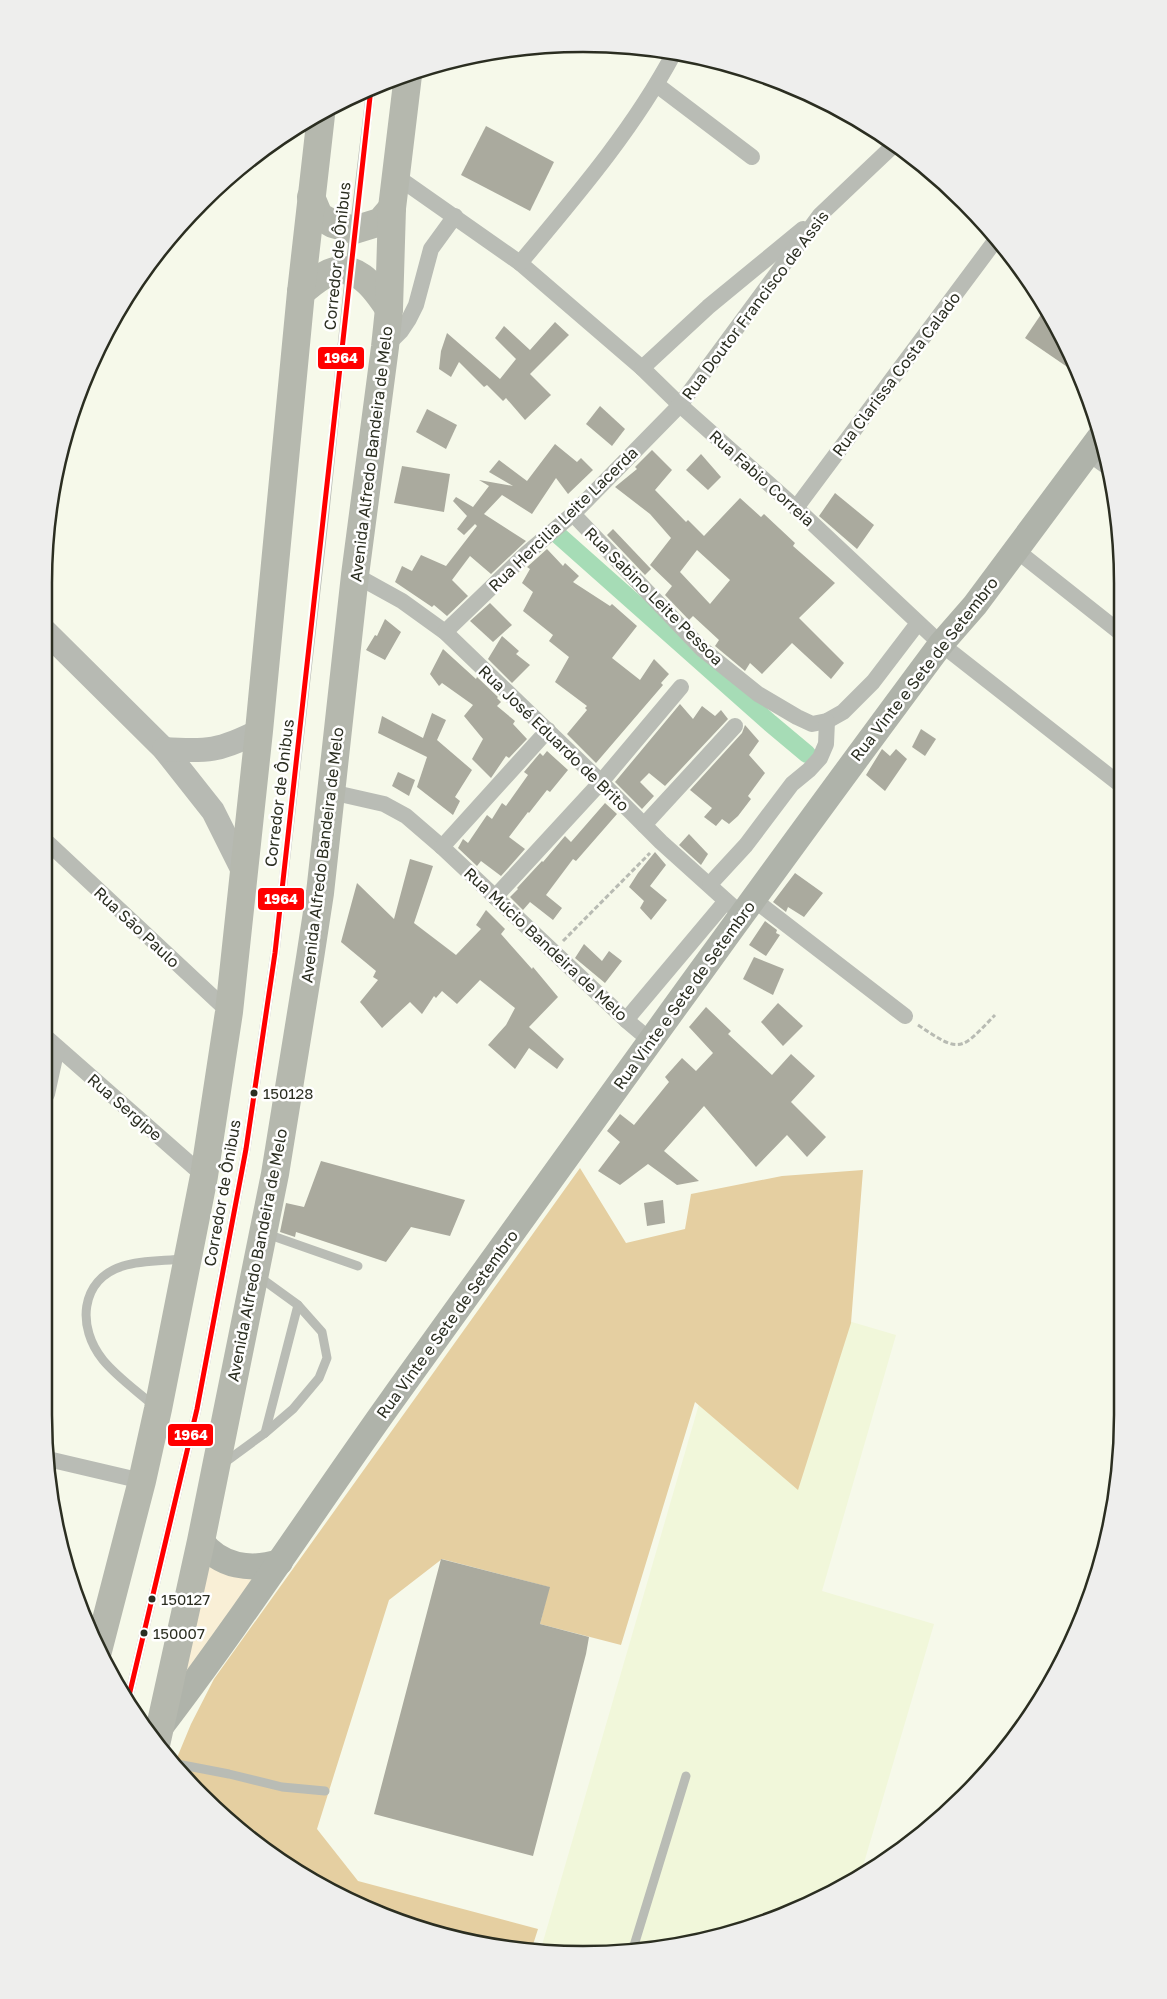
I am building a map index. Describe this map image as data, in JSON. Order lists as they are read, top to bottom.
{
  "streets": {
    "highway": ["Avenida Alfredo Bandeira de Melo"],
    "main road": ["Rua Vinte e Sete de Setembro"],
    "street": [
      "Rua Doutor Francisco de Assis",
      "Rua Clarissa Costa Calado",
      "Rua Fabio Correia",
      "Rua Hercilia Leite Lacerda",
      "Rua Sabino Leite Pessoa",
      "Rua José Eduardo de Brito",
      "Rua São Paulo",
      "Rua Múcio Bandeira de Melo",
      "Rua Sergipe"
    ],
    "lane": ["Corredor de Ônibus"]
  },
  "crossings": [
    ["Rua Doutor Francisco de Assis", "Rua Fabio Correia"],
    ["Rua Doutor Francisco de Assis", "Rua Hercilia Leite Lacerda"],
    ["Rua Clarissa Costa Calado", "Rua Fabio Correia"],
    ["Avenida Alfredo Bandeira de Melo", "Rua Fabio Correia"],
    ["Avenida Alfredo Bandeira de Melo", "Rua José Eduardo de Brito"],
    ["Avenida Alfredo Bandeira de Melo", "Rua Múcio Bandeira de Melo"],
    ["Rua Fabio Correia", "Rua Hercilia Leite Lacerda"],
    ["Rua Fabio Correia", "Rua Vinte e Sete de Setembro"],
    ["Rua Hercilia Leite Lacerda", "Rua Sabino Leite Pessoa"],
    ["Rua Hercilia Leite Lacerda", "Rua José Eduardo de Brito"],
    ["Rua Vinte e Sete de Setembro", "Rua José Eduardo de Brito"],
    ["Rua Vinte e Sete de Setembro", "Rua Múcio Bandeira de Melo"]
  ],
  "places": ["150128", "150127", "150007"],
  "lines": ["transit line 1964"]
}
